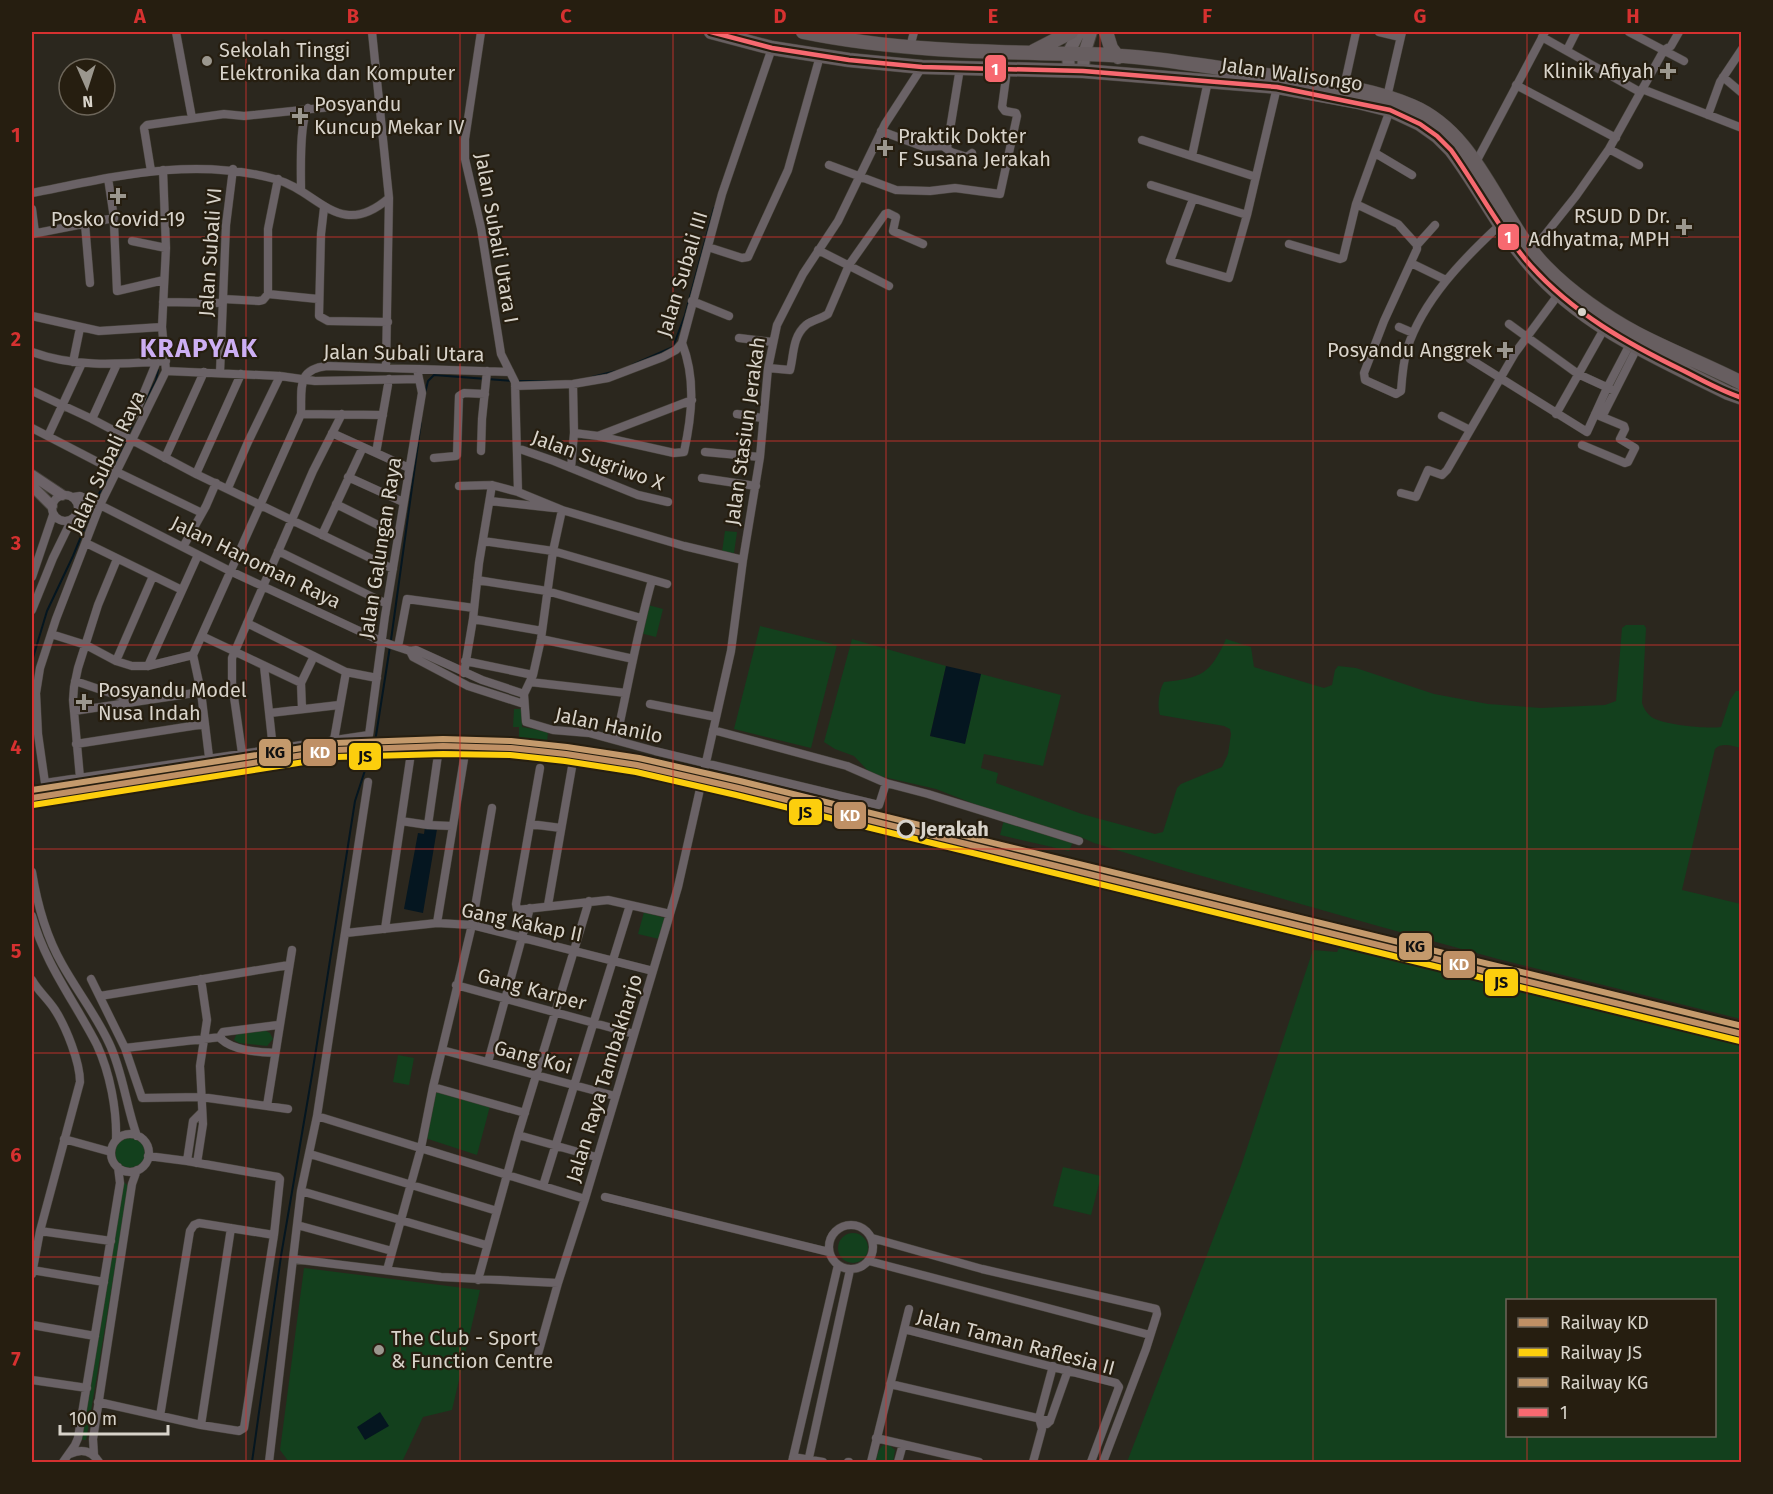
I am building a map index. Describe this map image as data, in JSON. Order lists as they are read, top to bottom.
{
  "streets": {
    "highway": ["Jalan Walisongo"],
    "street": [
      "Jalan Subali Utara I",
      "Jalan Subali VI",
      "Jalan Subali III",
      "Jalan Subali Utara",
      "Jalan Stasiun Jerakah",
      "Jalan Sugriwo X",
      "Jalan Subali Raya",
      "Jalan Galungan Raya",
      "Jalan Hanoman Raya",
      "Jalan Hanilo",
      "Gang Kakap II",
      "Gang Karper",
      "Gang Koi",
      "Jalan Raya Tambakharjo",
      "Jalan Taman Raflesia II"
    ]
  },
  "crossings": [
    ["Jalan Walisongo", "Jalan Subali III"],
    ["Jalan Walisongo", "Jalan Stasiun Jerakah"],
    ["Jalan Subali Utara I", "Jalan Subali III"],
    ["Jalan Subali Utara I", "Jalan Subali Utara"],
    ["Jalan Subali Utara I", "Jalan Sugriwo X"],
    ["Jalan Subali III", "Jalan Subali Utara"],
    ["Jalan Subali Utara", "Jalan Galungan Raya"],
    ["Jalan Stasiun Jerakah", "Jalan Hanilo"],
    ["Jalan Stasiun Jerakah", "Jalan Raya Tambakharjo"],
    ["Jalan Subali Raya", "Jalan Hanoman Raya"],
    ["Jalan Galungan Raya", "Jalan Hanoman Raya"],
    ["Jalan Hanilo", "Jalan Raya Tambakharjo"],
    ["Gang Kakap II", "Jalan Raya Tambakharjo"],
    ["Gang Karper", "Jalan Raya Tambakharjo"],
    ["Gang Koi", "Jalan Raya Tambakharjo"]
  ],
  "districts": ["KRAPYAK"],
  "places": {
    "other": ["Sekolah Tinggi Elektronika dan Komputer", "Jerakah", "The Club - Sport & Function Centre"],
    "health": [
      "Klinik Afiyah",
      "Posyandu Kuncup Mekar IV",
      "Praktik Dokter F Susana Jerakah",
      "Posko Covid-19",
      "RSUD D Dr. Adhyatma, MPH",
      "Posyandu Anggrek",
      "Posyandu Model Nusa Indah"
    ]
  },
  "lines": [
    "transit line 1",
    "rail line KG",
    "rail line KD",
    "rail line JS"
  ],
  "legend": [
    "Railway KD",
    "Railway JS",
    "Railway KG",
    "1"
  ],
  "scale_bar": "100 m",
  "north": "bottom",
  "grid": {
    "columns": [
      "A",
      "B",
      "C",
      "D",
      "E",
      "F",
      "G",
      "H"
    ],
    "rows": [
      "1",
      "2",
      "3",
      "4",
      "5",
      "6",
      "7"
    ]
  }
}
